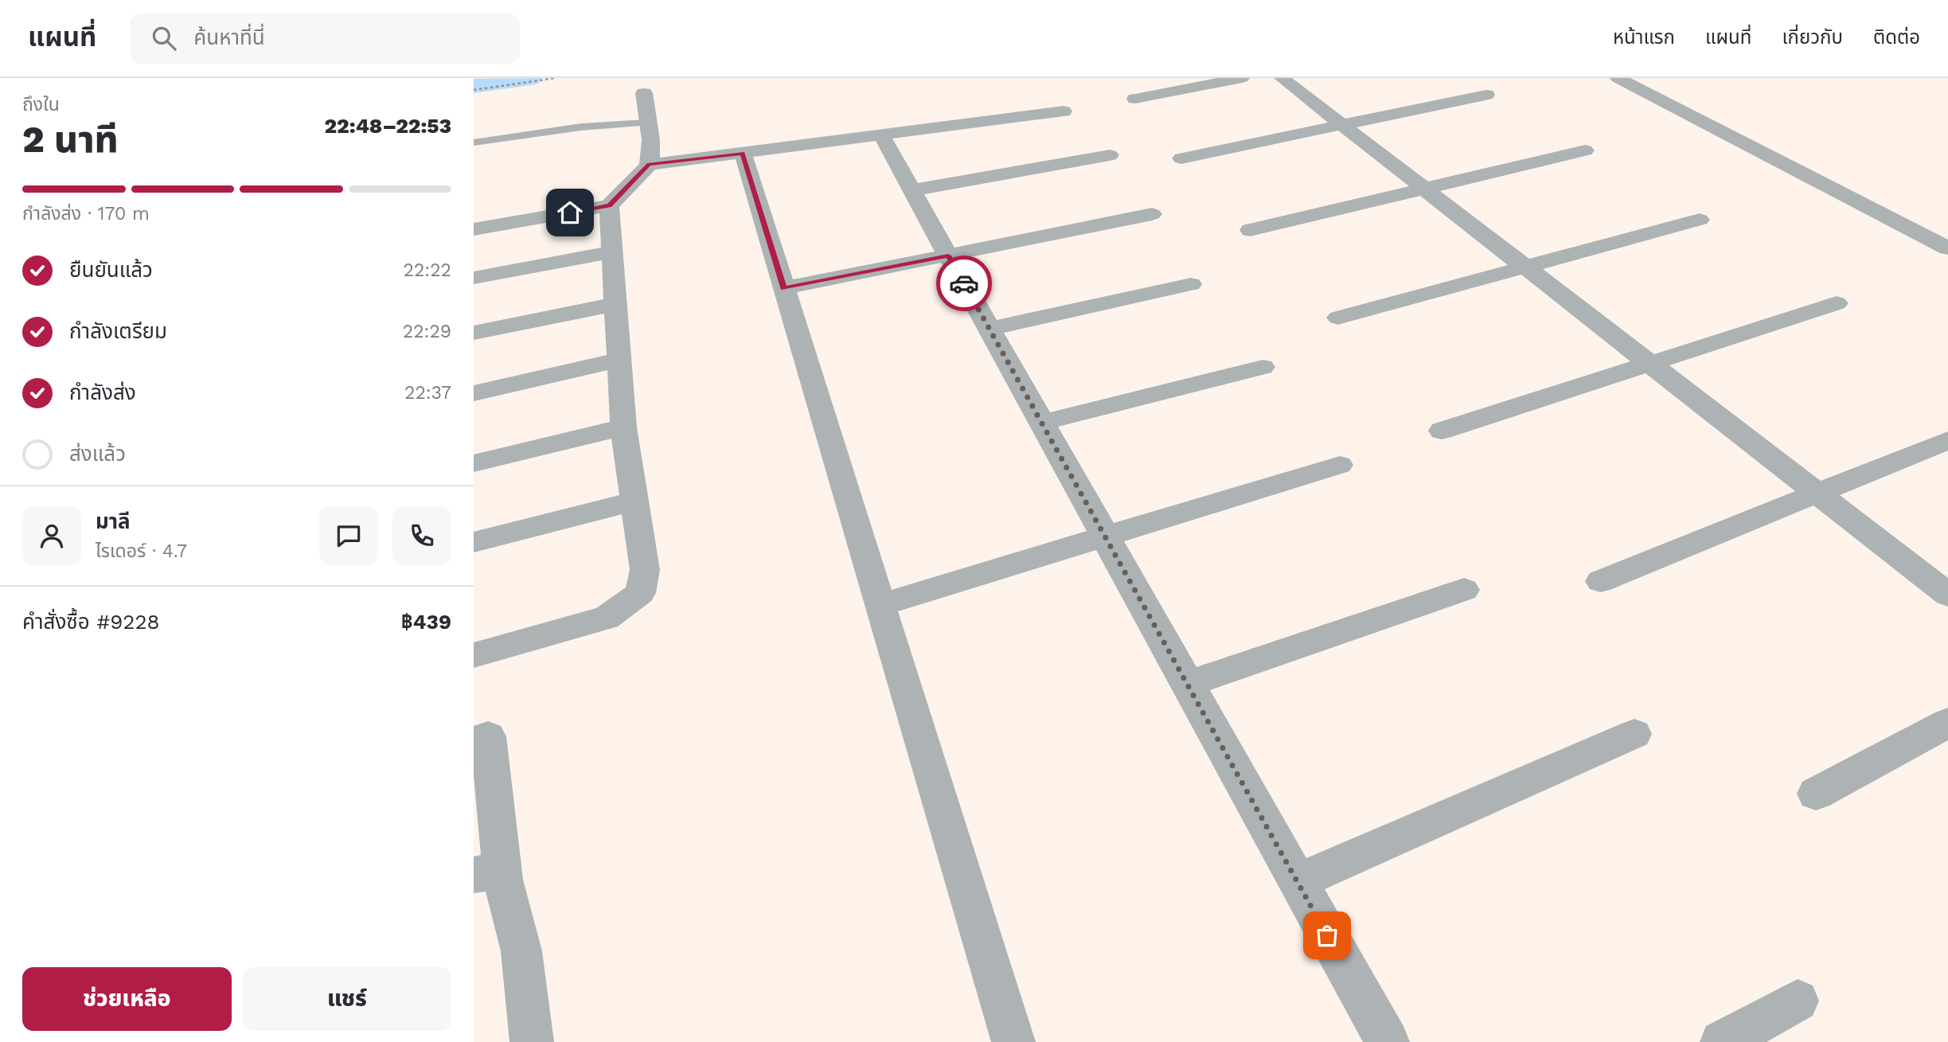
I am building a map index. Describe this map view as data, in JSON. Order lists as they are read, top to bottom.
{
  "page": {
    "header": "แผนที่",
    "search": "ค้นหาที่นี่",
    "nav": [
      "หน้าแรก",
      "แผนที่",
      "เกี่ยวกับ",
      "ติดต่อ"
    ],
    "heading": ["2 นาที", "ถึงใน", "22:48–22:53"],
    "panel": [
      "มาลี",
      "ไรเดอร์ · 4.7",
      "คำสั่งซื้อ #9228",
      "฿439"
    ],
    "bar": "กำลังส่ง · 170 m",
    "list": [
      ["ยืนยันแล้ว", "22:22"],
      ["กำลังเตรียม", "22:29"],
      ["กำลังส่ง", "22:37"],
      "ส่งแล้ว"
    ],
    "buttons": ["ช่วยเหลือ", "แชร์"]
  }
}
